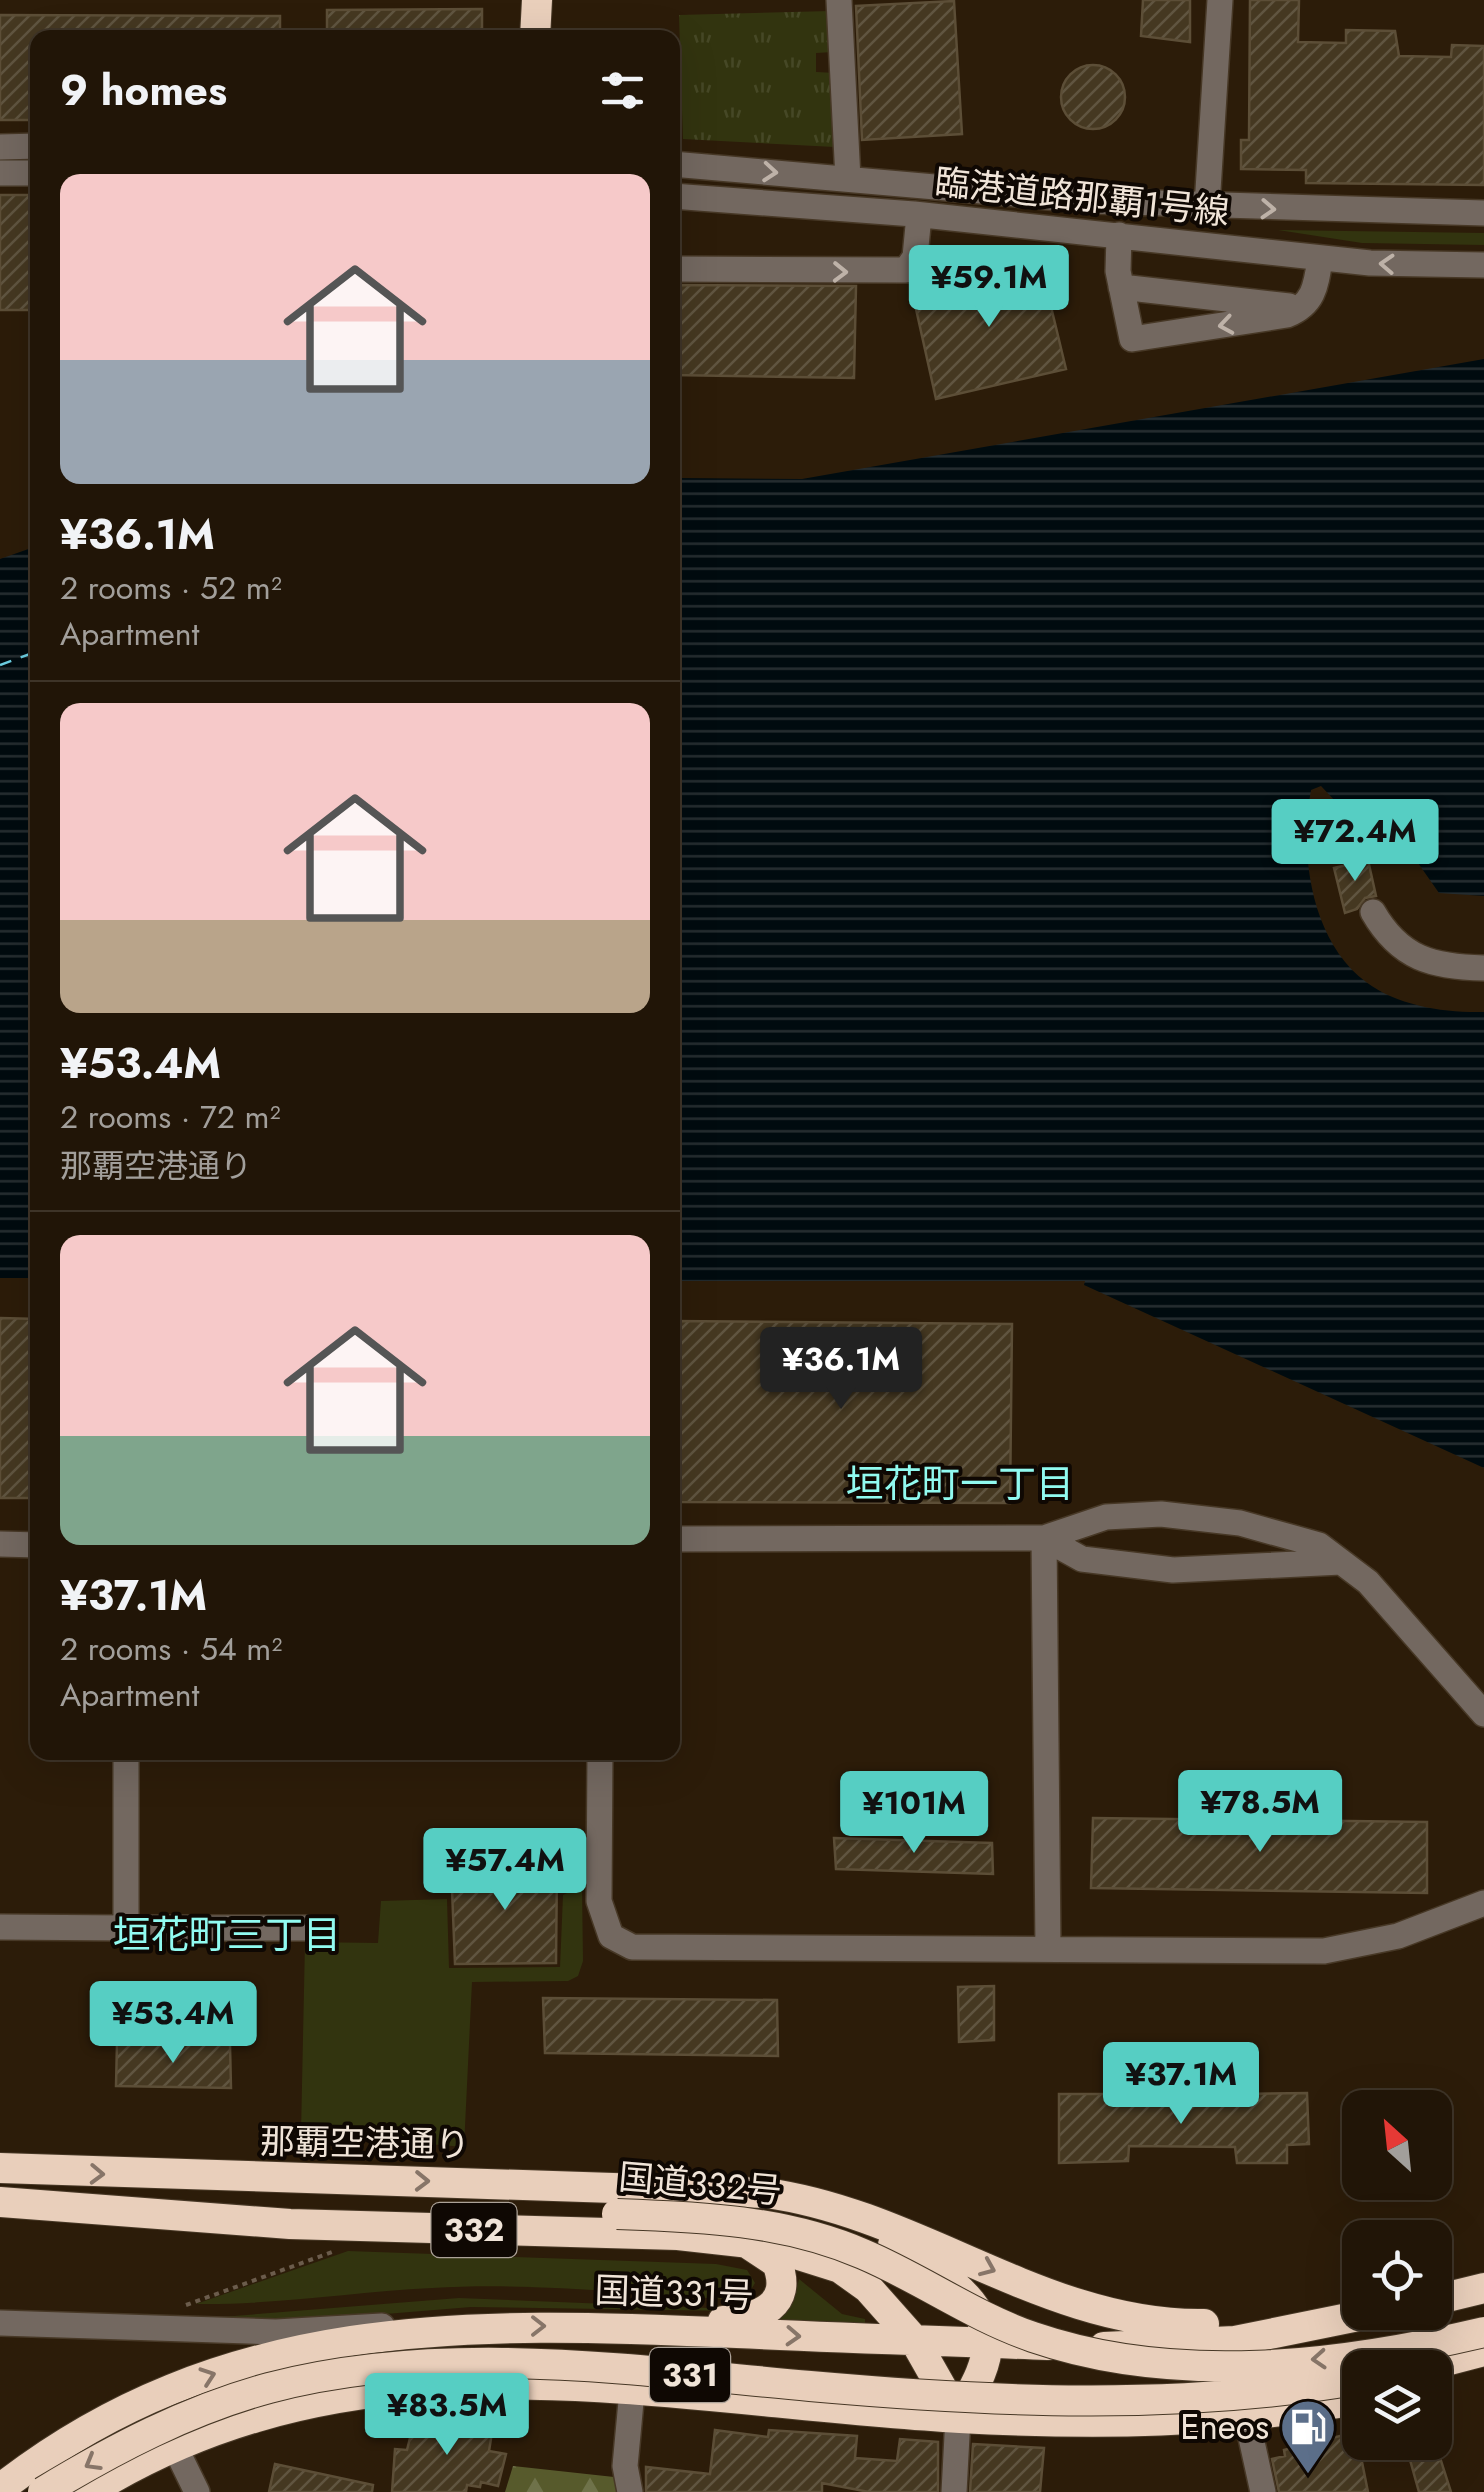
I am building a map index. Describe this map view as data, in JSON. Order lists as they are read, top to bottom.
{
  "streets": {
    "highway": [
      "那覇空港通り",
      "国道332号",
      "332",
      "国道331号",
      "331"
    ],
    "street": ["臨港道路那覇1号線"]
  },
  "crossings": [
    ["那覇空港通り", "国道332号"],
    ["国道332号", "国道331号"],
    ["国道332号", "331"]
  ],
  "districts": ["垣花町一丁目", "垣花町三丁目"],
  "places": {
    "fuel station": ["Eneos"]
  },
  "north": "top left",
  "page": {
    "heading": "9 homes",
    "list": [
      {
        "name": "¥36.1M",
        "note": "2 rooms · 52 m² · Apartment"
      },
      {
        "name": "¥53.4M",
        "note": "2 rooms · 72 m² · 那覇空港通り"
      },
      {
        "name": "¥37.1M",
        "note": "2 rooms · 54 m² · Apartment"
      }
    ],
    "price": [
      "¥59.1M",
      "¥72.4M",
      "¥36.1M",
      "¥78.5M",
      "¥101M",
      "¥57.4M",
      "¥53.4M",
      "¥37.1M",
      "¥83.5M"
    ]
  }
}
